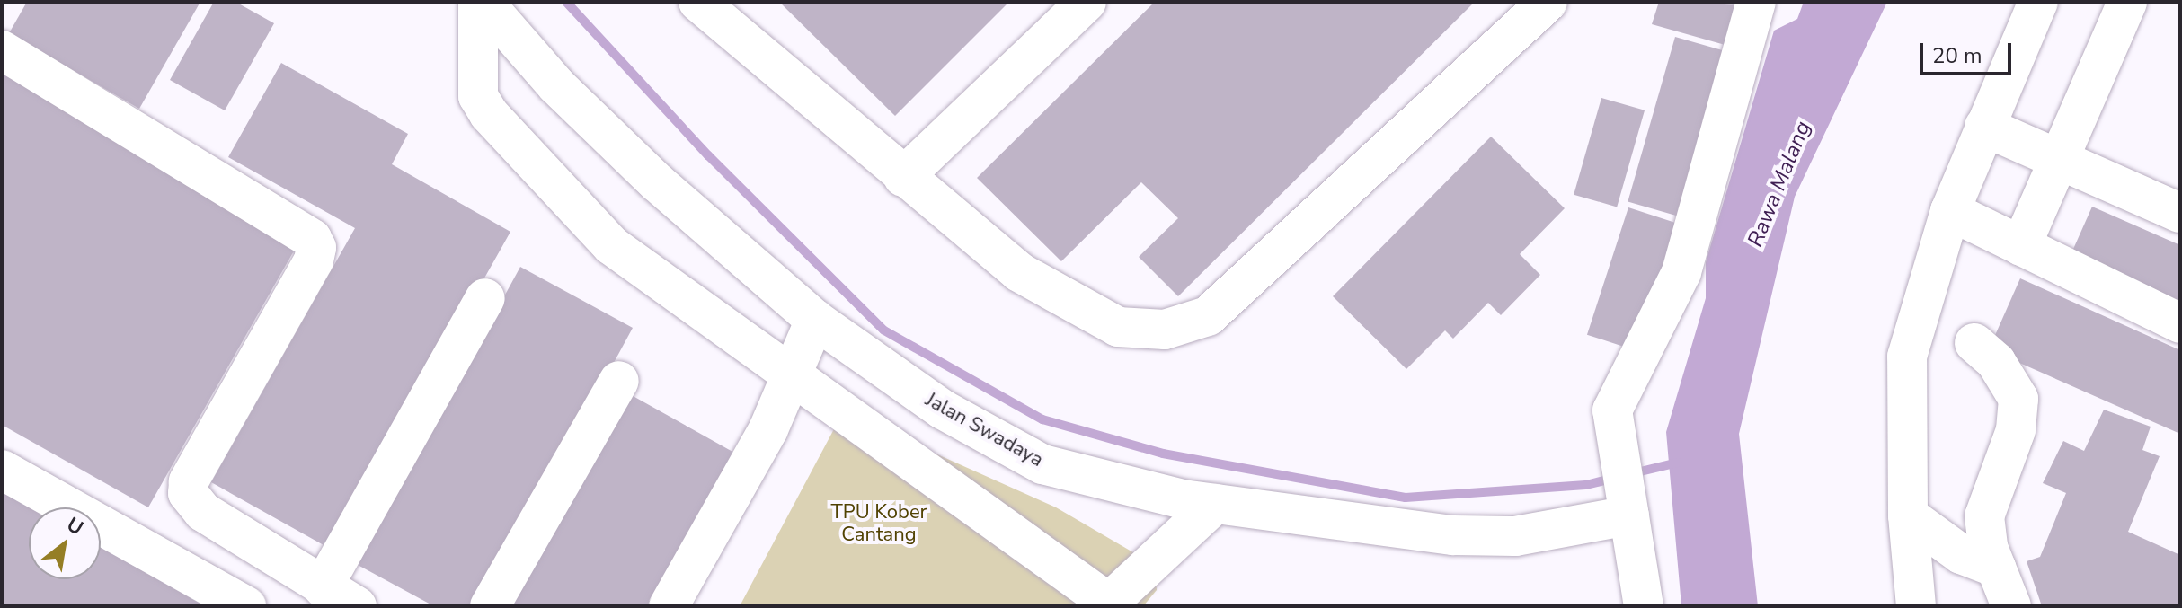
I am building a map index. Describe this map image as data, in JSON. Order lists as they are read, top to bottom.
{
  "streets": {
    "street": ["Jalan Swadaya"]
  },
  "water": ["Rawa Malang"],
  "parks": ["TPU Kober Cantang"],
  "scale_bar": "20 m",
  "north": "top right"
}
